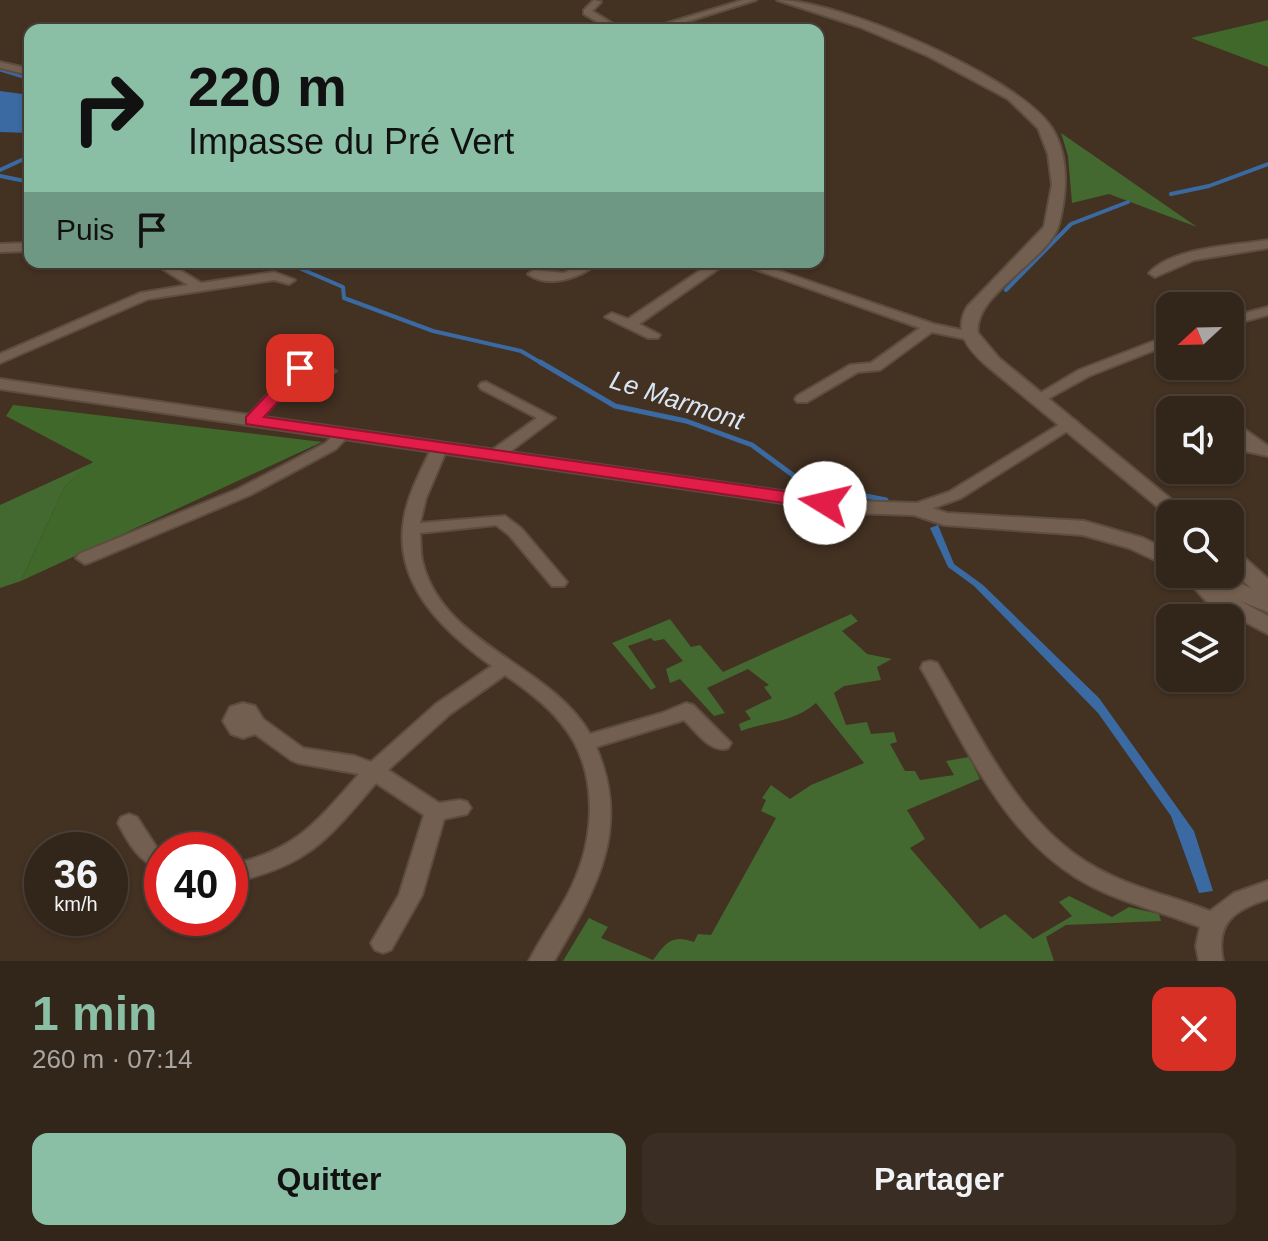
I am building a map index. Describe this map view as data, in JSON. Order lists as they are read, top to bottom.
{
  "water": ["Le Marmont"],
  "north": "left",
  "page": {
    "turn": ["220 m", "Impasse du Pré Vert"],
    "then": "Puis",
    "speed": "36 km/h",
    "limit": "40",
    "heading": ["1 min", "260 m · 07:14"],
    "buttons": ["Quitter", "Partager"]
  }
}
